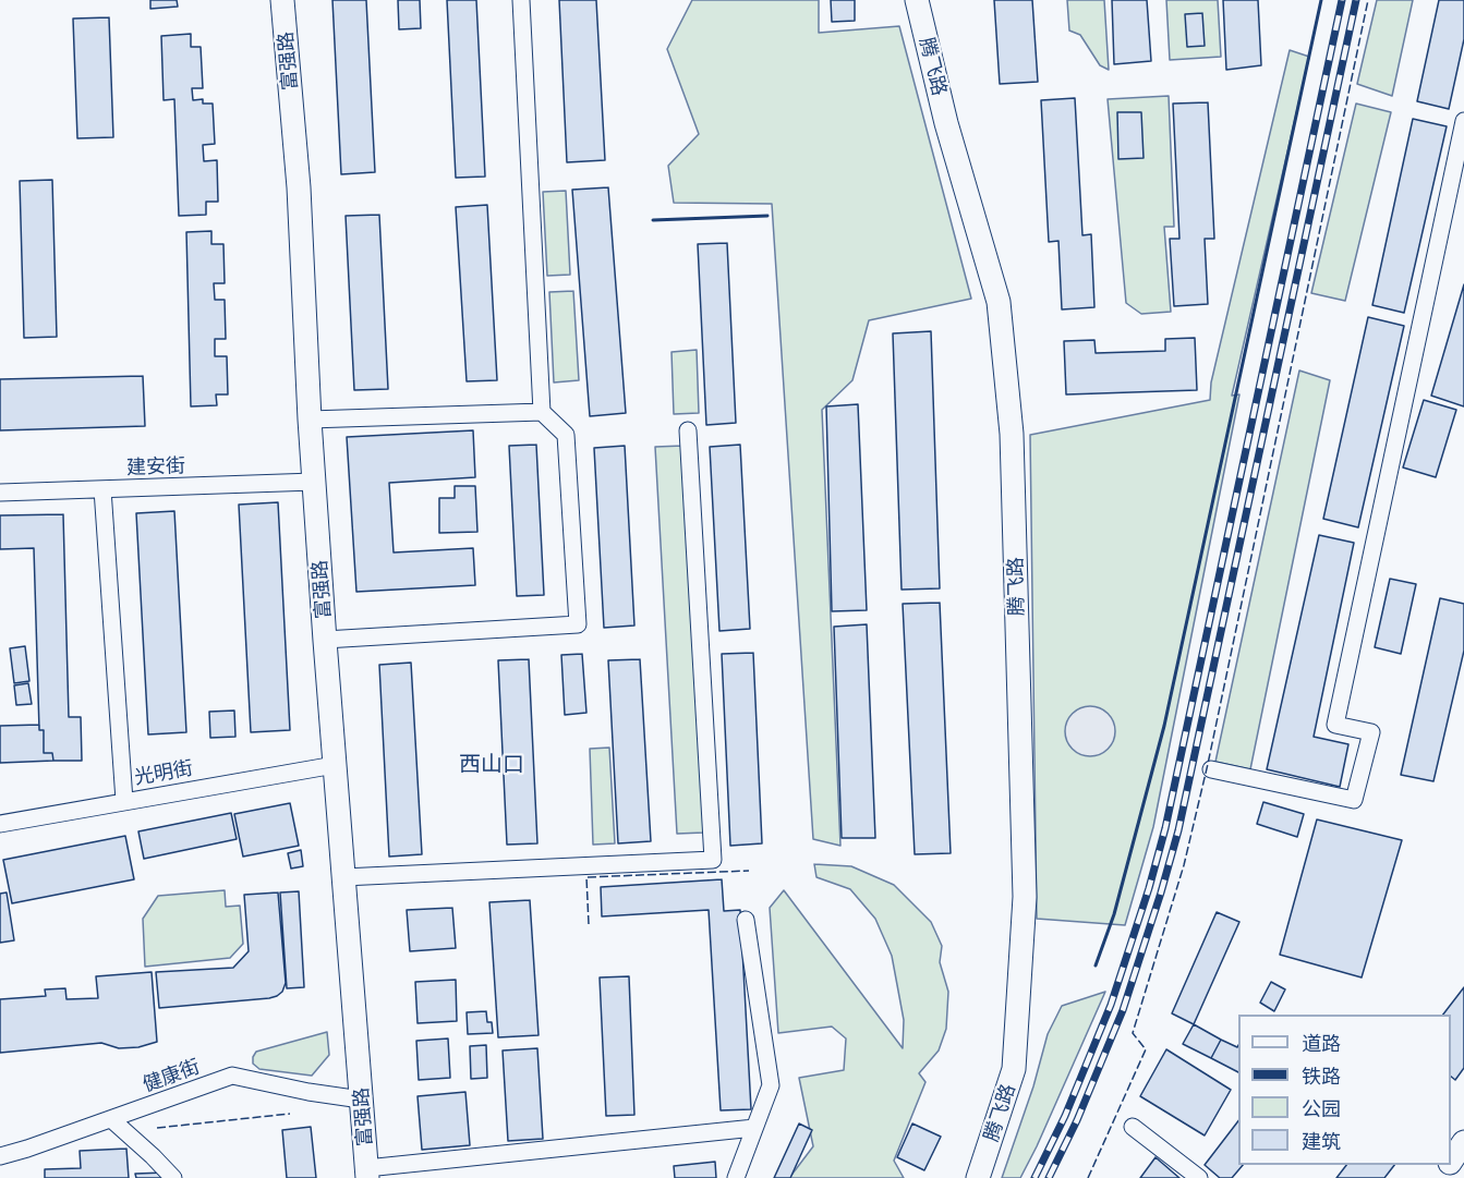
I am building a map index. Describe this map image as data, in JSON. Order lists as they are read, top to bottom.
{
  "streets": {
    "street": [
      "富强路",
      "腾飞路",
      "建安街",
      "光明街",
      "健康街"
    ]
  },
  "crossings": [
    ["富强路", "建安街"],
    ["富强路", "光明街"],
    ["富强路", "健康街"]
  ],
  "districts": ["西山口"],
  "legend": [
    "道路",
    "铁路",
    "公园",
    "建筑"
  ]
}
